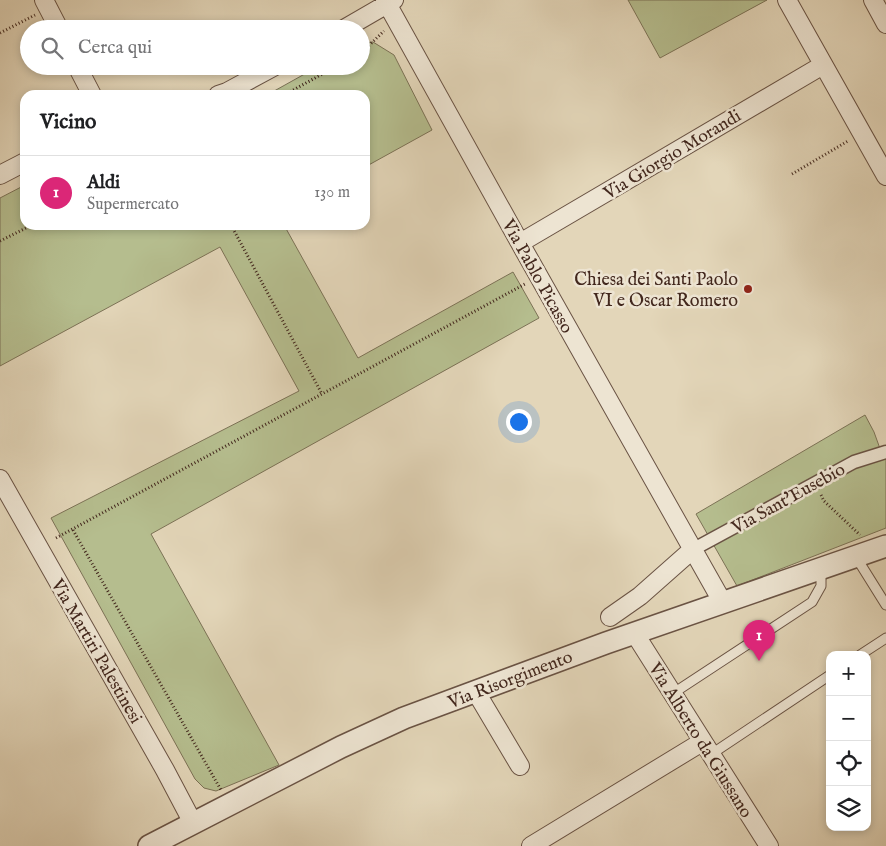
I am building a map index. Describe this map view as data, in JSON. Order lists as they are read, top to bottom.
{
  "streets": {
    "street": [
      "Via Giorgio Morandi",
      "Via Pablo Picasso",
      "Via Sant'Eusebio",
      "Via Martiri Palestinesi",
      "Via Risorgimento",
      "Via Alberto da Giussano"
    ]
  },
  "crossings": [
    ["Via Giorgio Morandi", "Via Pablo Picasso"],
    ["Via Pablo Picasso", "Via Sant'Eusebio"],
    ["Via Martiri Palestinesi", "Via Risorgimento"],
    ["Via Risorgimento", "Via Alberto da Giussano"]
  ],
  "places": ["Chiesa dei Santi Paolo VI e Oscar Romero"],
  "page": {
    "search": "Cerca qui",
    "heading": "Vicino",
    "list": [
      {
        "mark": "1",
        "name": "Aldi",
        "note": "Supermercato",
        "value": "130 m"
      }
    ],
    "pins": "1",
    "map_buttons": ["+", "−"]
  }
}
